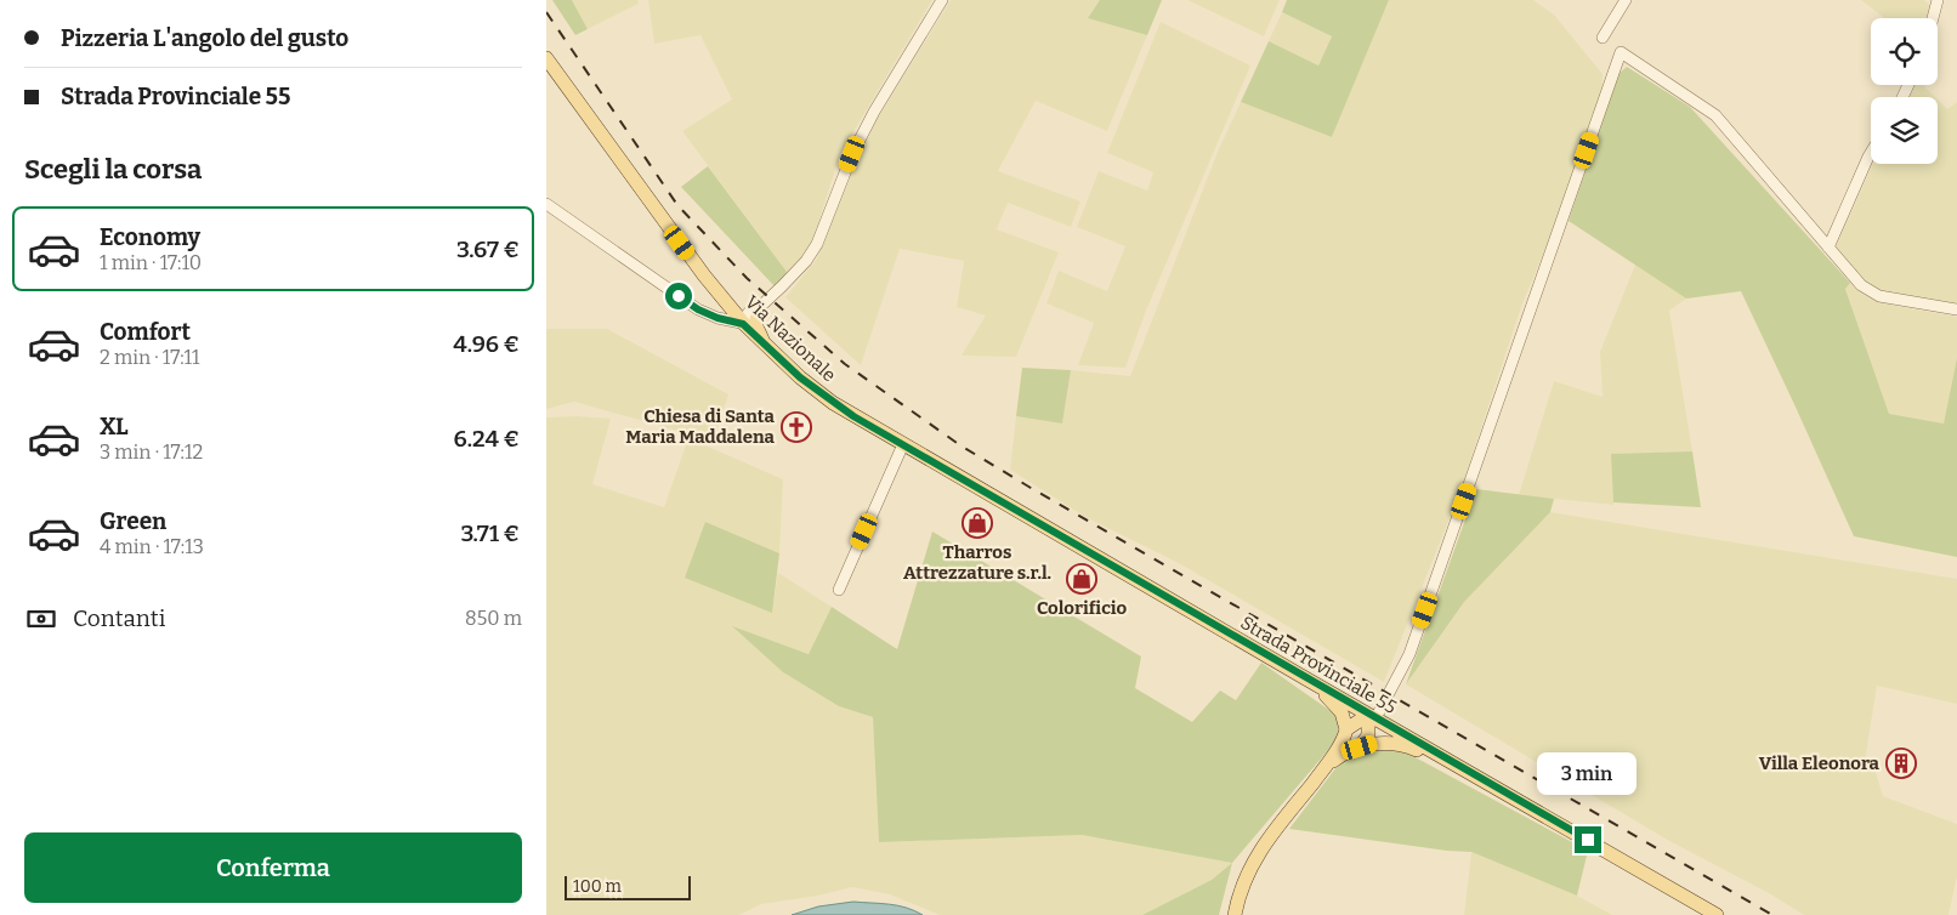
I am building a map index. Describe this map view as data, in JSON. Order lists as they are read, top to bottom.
{
  "streets": {
    "main road": ["Via Nazionale", "Strada Provinciale 55"]
  },
  "crossings": [
    ["Via Nazionale", "Strada Provinciale 55"]
  ],
  "places": {
    "church": ["Chiesa di Santa Maria Maddalena"],
    "shop": ["Tharros Attrezzature s.r.l.", "Colorificio"],
    "building": ["Villa Eleonora"]
  },
  "scale_bar": "100 m",
  "page": {
    "banner": ["Pizzeria L'angolo del gusto", "Strada Provinciale 55"],
    "heading": "Scegli la corsa",
    "list": [
      {
        "name": "Economy",
        "note": "1 min · 17:10",
        "value": "3.67 €"
      },
      {
        "name": "Comfort",
        "note": "2 min · 17:11",
        "value": "4.96 €"
      },
      {
        "name": "XL",
        "note": "3 min · 17:12",
        "value": "6.24 €"
      },
      {
        "name": "Green",
        "note": "4 min · 17:13",
        "value": "3.71 €"
      }
    ],
    "pay": ["Contanti", "850 m"],
    "bubble": "3 min",
    "buttons": "Conferma",
    "scale": "100 m"
  }
}
